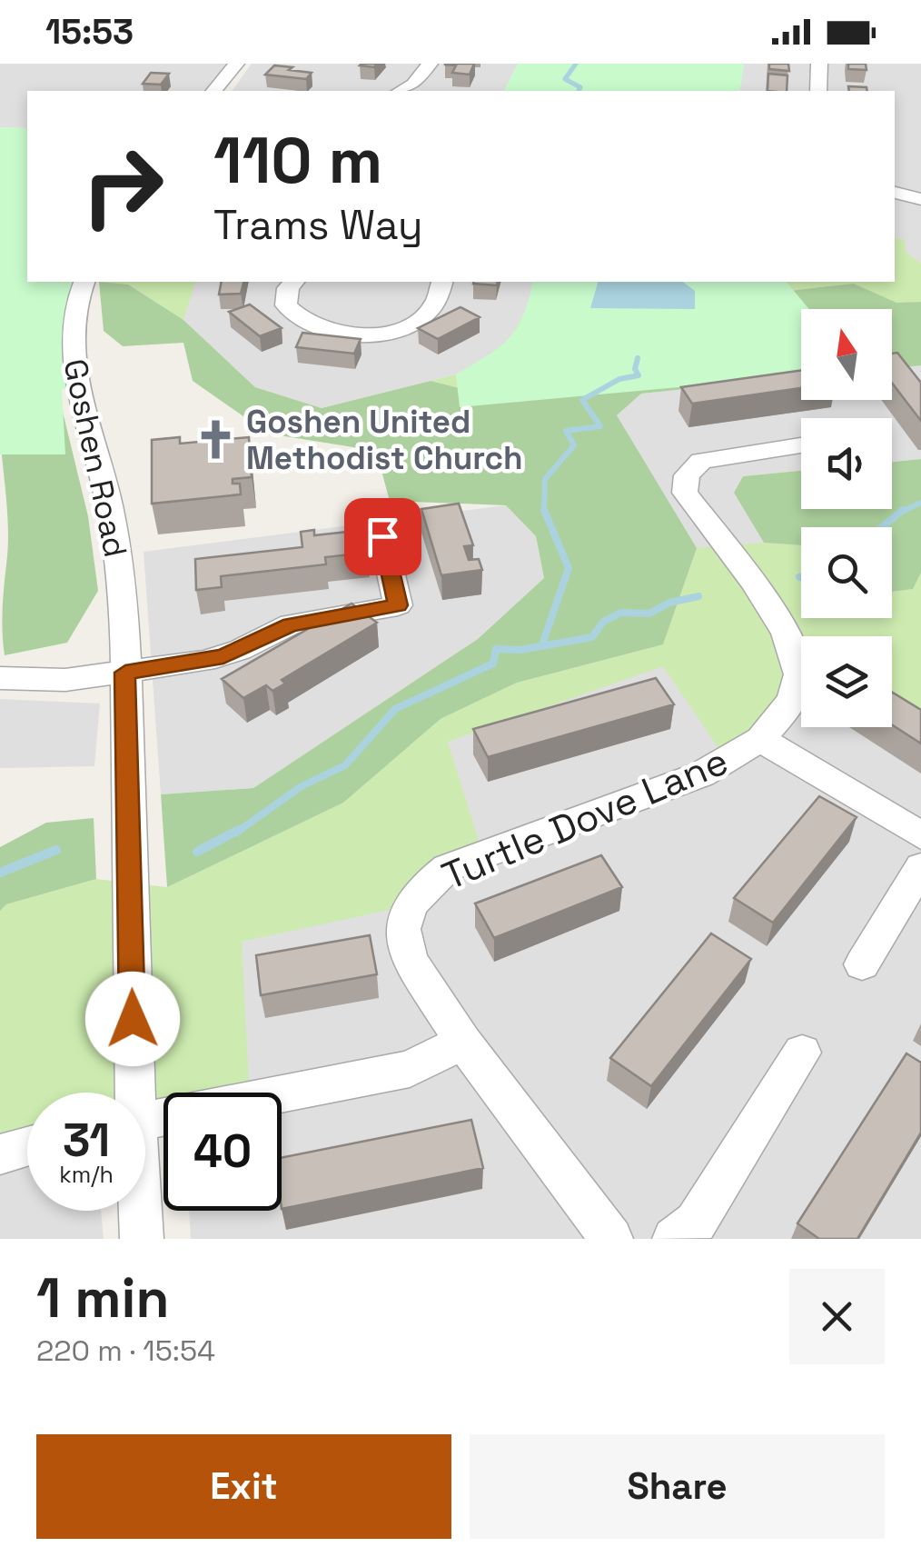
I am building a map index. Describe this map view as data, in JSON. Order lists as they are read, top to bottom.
{
  "streets": {
    "street": ["Goshen Road", "Turtle Dove Lane"]
  },
  "places": {
    "church": ["Goshen United Methodist Church"]
  },
  "north": "top",
  "page": {
    "status": "15:53",
    "turn": ["110 m", "Trams Way"],
    "speed": "31 km/h",
    "limit": "40",
    "heading": ["1 min", "220 m · 15:54"],
    "buttons": ["Exit", "Share"]
  }
}
